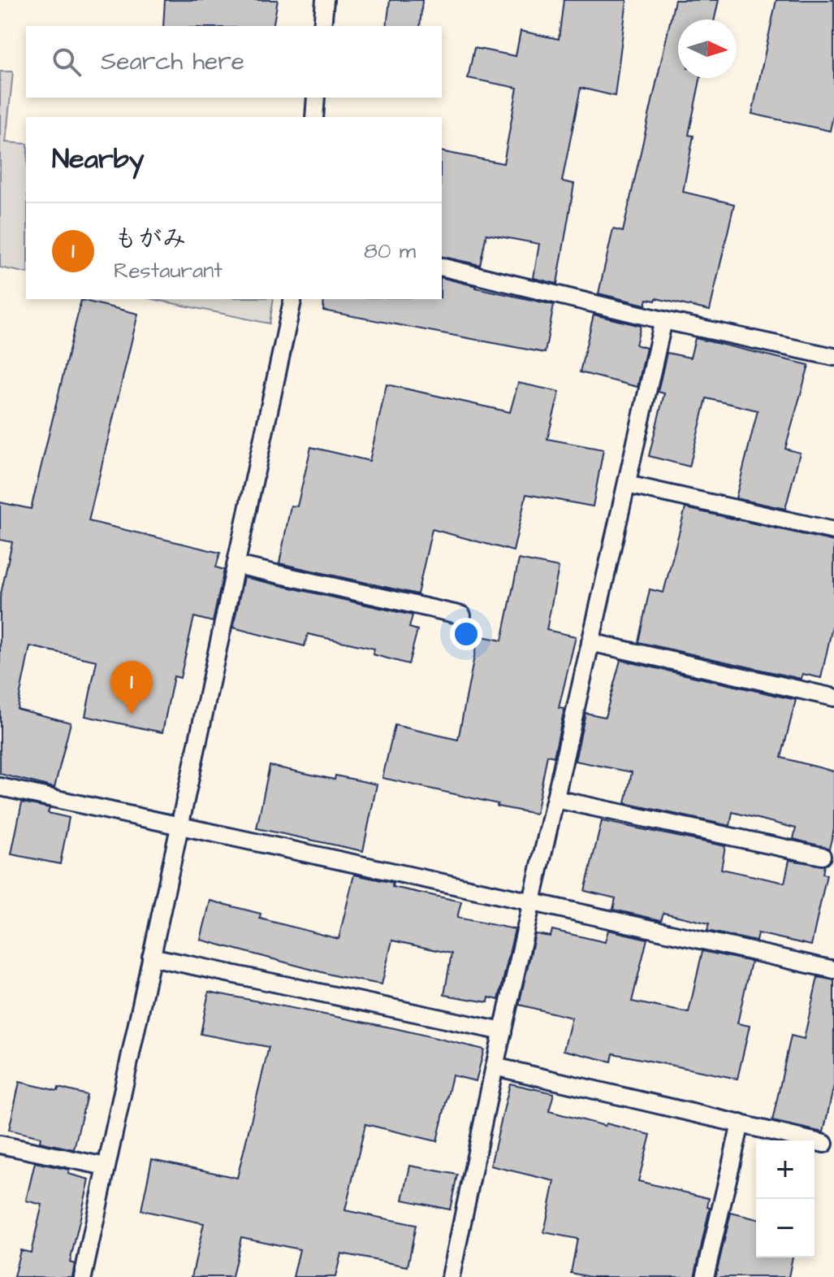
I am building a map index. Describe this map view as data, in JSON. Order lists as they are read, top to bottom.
{
  "north": "right",
  "page": {
    "search": "Search here",
    "heading": "Nearby",
    "list": [
      {
        "mark": "1",
        "name": "もがみ",
        "note": "Restaurant",
        "value": "80 m"
      }
    ],
    "pins": "1",
    "map_buttons": ["+", "−"]
  }
}
